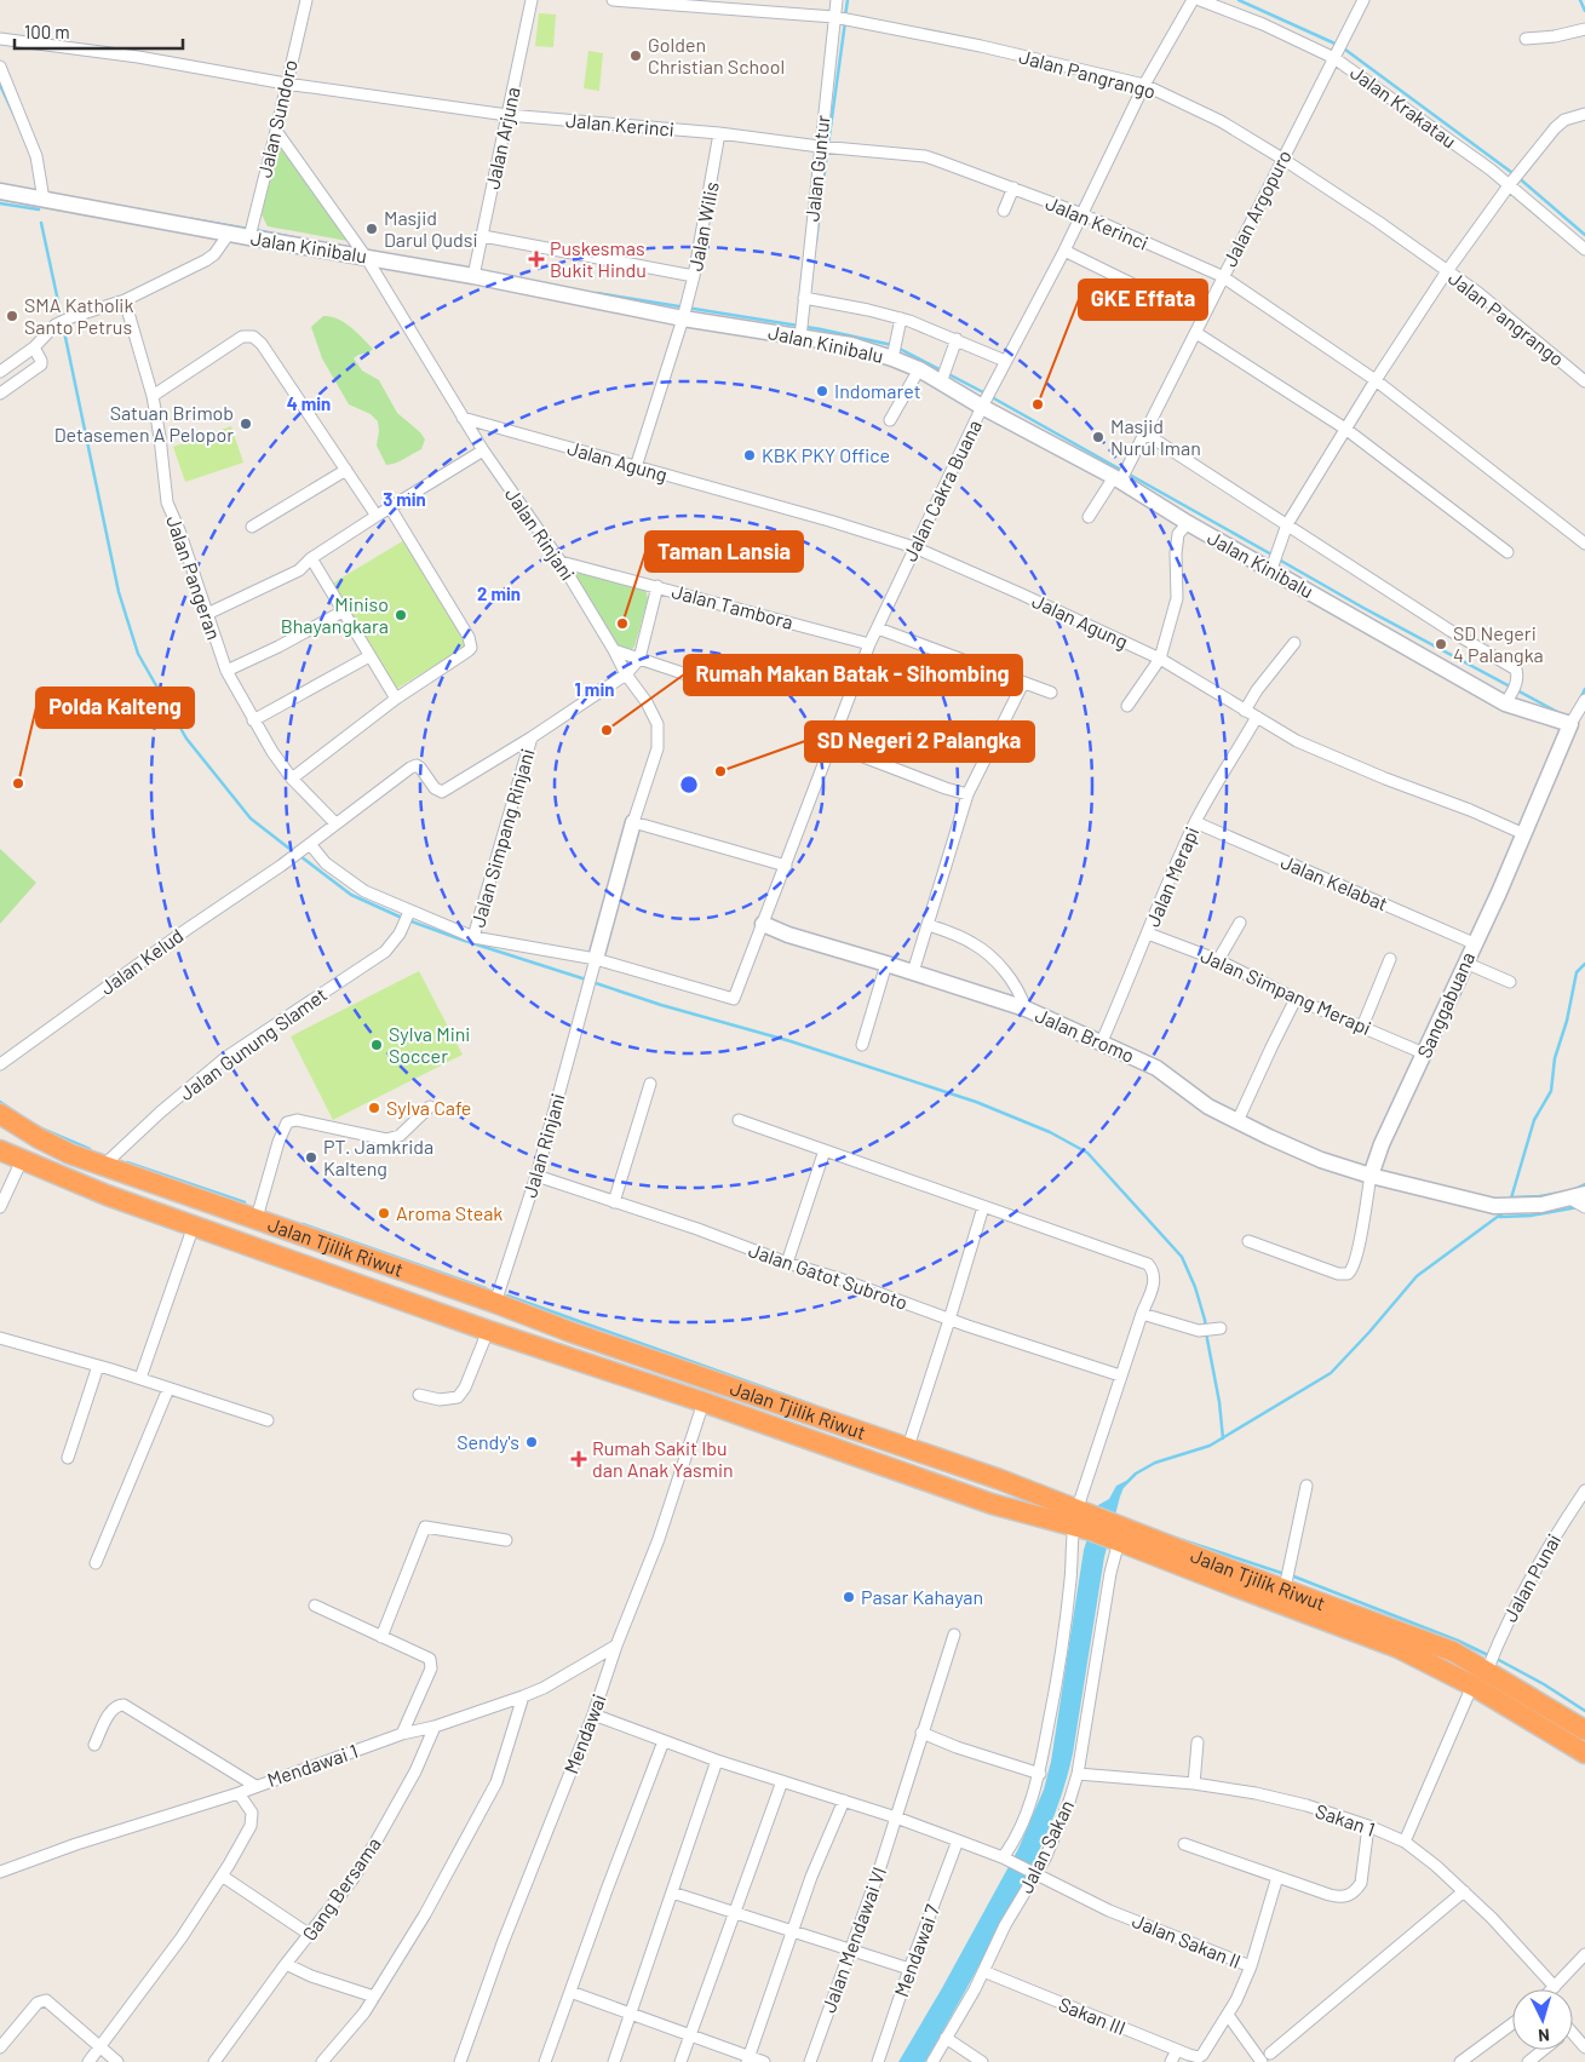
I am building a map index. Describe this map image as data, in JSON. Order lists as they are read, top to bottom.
{
  "streets": {
    "highway": ["Jalan Tjilik Riwut"],
    "street": [
      "Jalan Pangrango",
      "Jalan Krakatau",
      "Jalan Sundoro",
      "Jalan Kerinci",
      "Jalan Arjuna",
      "Jalan Guntur",
      "Jalan Argopuro",
      "Jalan Wilis",
      "Jalan Kinibalu",
      "Jalan Agung",
      "Jalan Cakra Buana",
      "Jalan Rinjani",
      "Jalan Pangeran",
      "Jalan Tambora",
      "Jalan Simpang Rinjani",
      "Jalan Merapi",
      "Jalan Kelabat",
      "Jalan Kelud",
      "Jalan Simpang Merapi",
      "Sanggabuana",
      "Jalan Bromo",
      "Jalan Gunung Slamet",
      "Jalan Gatot Subroto",
      "Jalan Punai",
      "Mendawai",
      "Mendawai 1",
      "Sakan 1",
      "Jalan Sakan",
      "Gang Bersama",
      "Jalan Mendawai VI",
      "Jalan Sakan II",
      "Mendawai 7",
      "Sakan III"
    ]
  },
  "crossings": [
    ["Jalan Pangrango", "Jalan Guntur"],
    ["Jalan Pangrango", "Jalan Argopuro"],
    ["Jalan Pangrango", "Jalan Cakra Buana"],
    ["Jalan Krakatau", "Jalan Argopuro"],
    ["Jalan Sundoro", "Jalan Kerinci"],
    ["Jalan Sundoro", "Jalan Kinibalu"],
    ["Jalan Sundoro", "Jalan Rinjani"],
    ["Jalan Kerinci", "Jalan Arjuna"],
    ["Jalan Kerinci", "Jalan Guntur"],
    ["Jalan Kerinci", "Jalan Argopuro"],
    ["Jalan Kerinci", "Jalan Wilis"],
    ["Jalan Kerinci", "Jalan Cakra Buana"],
    ["Jalan Arjuna", "Jalan Kinibalu"],
    ["Jalan Guntur", "Jalan Kinibalu"],
    ["Jalan Argopuro", "Jalan Kinibalu"],
    ["Jalan Wilis", "Jalan Kinibalu"],
    ["Jalan Kinibalu", "Jalan Cakra Buana"],
    ["Jalan Kinibalu", "Jalan Rinjani"],
    ["Jalan Agung", "Jalan Cakra Buana"],
    ["Jalan Agung", "Jalan Rinjani"],
    ["Jalan Agung", "Jalan Merapi"],
    ["Jalan Agung", "Sanggabuana"],
    ["Jalan Cakra Buana", "Jalan Tambora"],
    ["Jalan Cakra Buana", "Jalan Simpang Rinjani"],
    ["Jalan Cakra Buana", "Jalan Bromo"],
    ["Jalan Rinjani", "Jalan Tambora"],
    ["Jalan Rinjani", "Jalan Simpang Rinjani"],
    ["Jalan Rinjani", "Jalan Tjilik Riwut"],
    ["Jalan Rinjani", "Jalan Gatot Subroto"],
    ["Jalan Simpang Rinjani", "Jalan Kelud"],
    ["Jalan Simpang Rinjani", "Jalan Gunung Slamet"],
    ["Jalan Merapi", "Jalan Kelabat"],
    ["Jalan Merapi", "Jalan Simpang Merapi"],
    ["Jalan Merapi", "Jalan Bromo"],
    ["Jalan Kelabat", "Sanggabuana"],
    ["Jalan Simpang Merapi", "Sanggabuana"],
    ["Sanggabuana", "Jalan Bromo"],
    ["Jalan Gunung Slamet", "Jalan Tjilik Riwut"],
    ["Jalan Tjilik Riwut", "Jalan Punai"],
    ["Jalan Tjilik Riwut", "Mendawai"],
    ["Jalan Tjilik Riwut", "Jalan Sakan"],
    ["Mendawai", "Mendawai 1"],
    ["Mendawai", "Jalan Sakan II"],
    ["Mendawai 1", "Gang Bersama"],
    ["Sakan 1", "Jalan Sakan"],
    ["Jalan Sakan", "Jalan Sakan II"],
    ["Jalan Sakan", "Sakan III"],
    ["Jalan Mendawai VI", "Jalan Sakan II"],
    ["Jalan Sakan II", "Mendawai 7"],
    ["Jalan Sakan II", "Sakan III"]
  ],
  "places": {
    "other": [
      "Golden Christian School",
      "Masjid Darul Qudsi",
      "SMA Katholik Santo Petrus",
      "Indomaret",
      "GKE Effata",
      "Satuan Brimob Detasemen A Pelopor",
      "Masjid Nurul Iman",
      "KBK PKY Office",
      "Miniso Bhayangkara",
      "Taman Lansia",
      "SD Negeri 4 Palangka",
      "Rumah Makan Batak - Sihombing",
      "SD Negeri 2 Palangka",
      "Polda Kalteng",
      "Sylva Mini Soccer",
      "Sylva Cafe",
      "PT. Jamkrida Kalteng",
      "Aroma Steak",
      "Sendy's",
      "Pasar Kahayan"
    ],
    "health": ["Puskesmas Bukit Hindu", "Rumah Sakit Ibu dan Anak Yasmin"]
  },
  "scale_bar": "100 m",
  "north": "bottom",
  "rings": [
    "4 min",
    "3 min",
    "2 min",
    "1 min"
  ]
}
